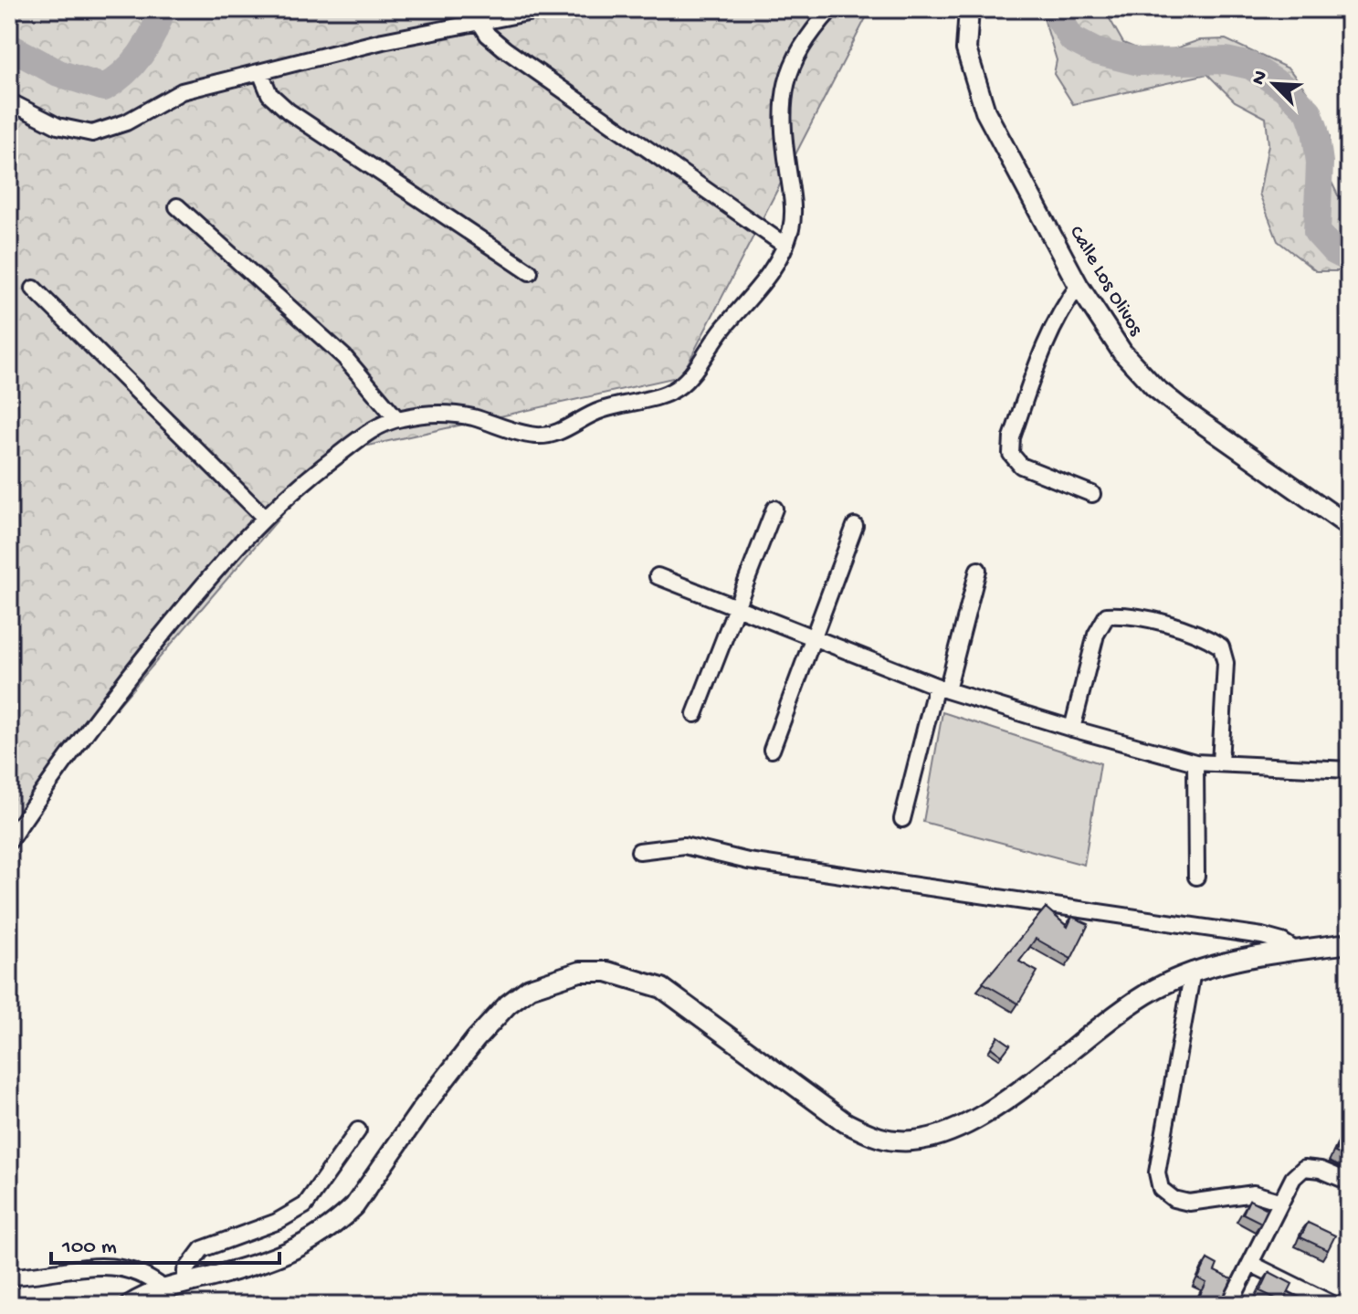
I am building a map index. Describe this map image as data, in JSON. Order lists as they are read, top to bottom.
{
  "streets": {
    "street": ["Calle Los Olivos"]
  },
  "scale_bar": "100 m",
  "north": "top left"
}
